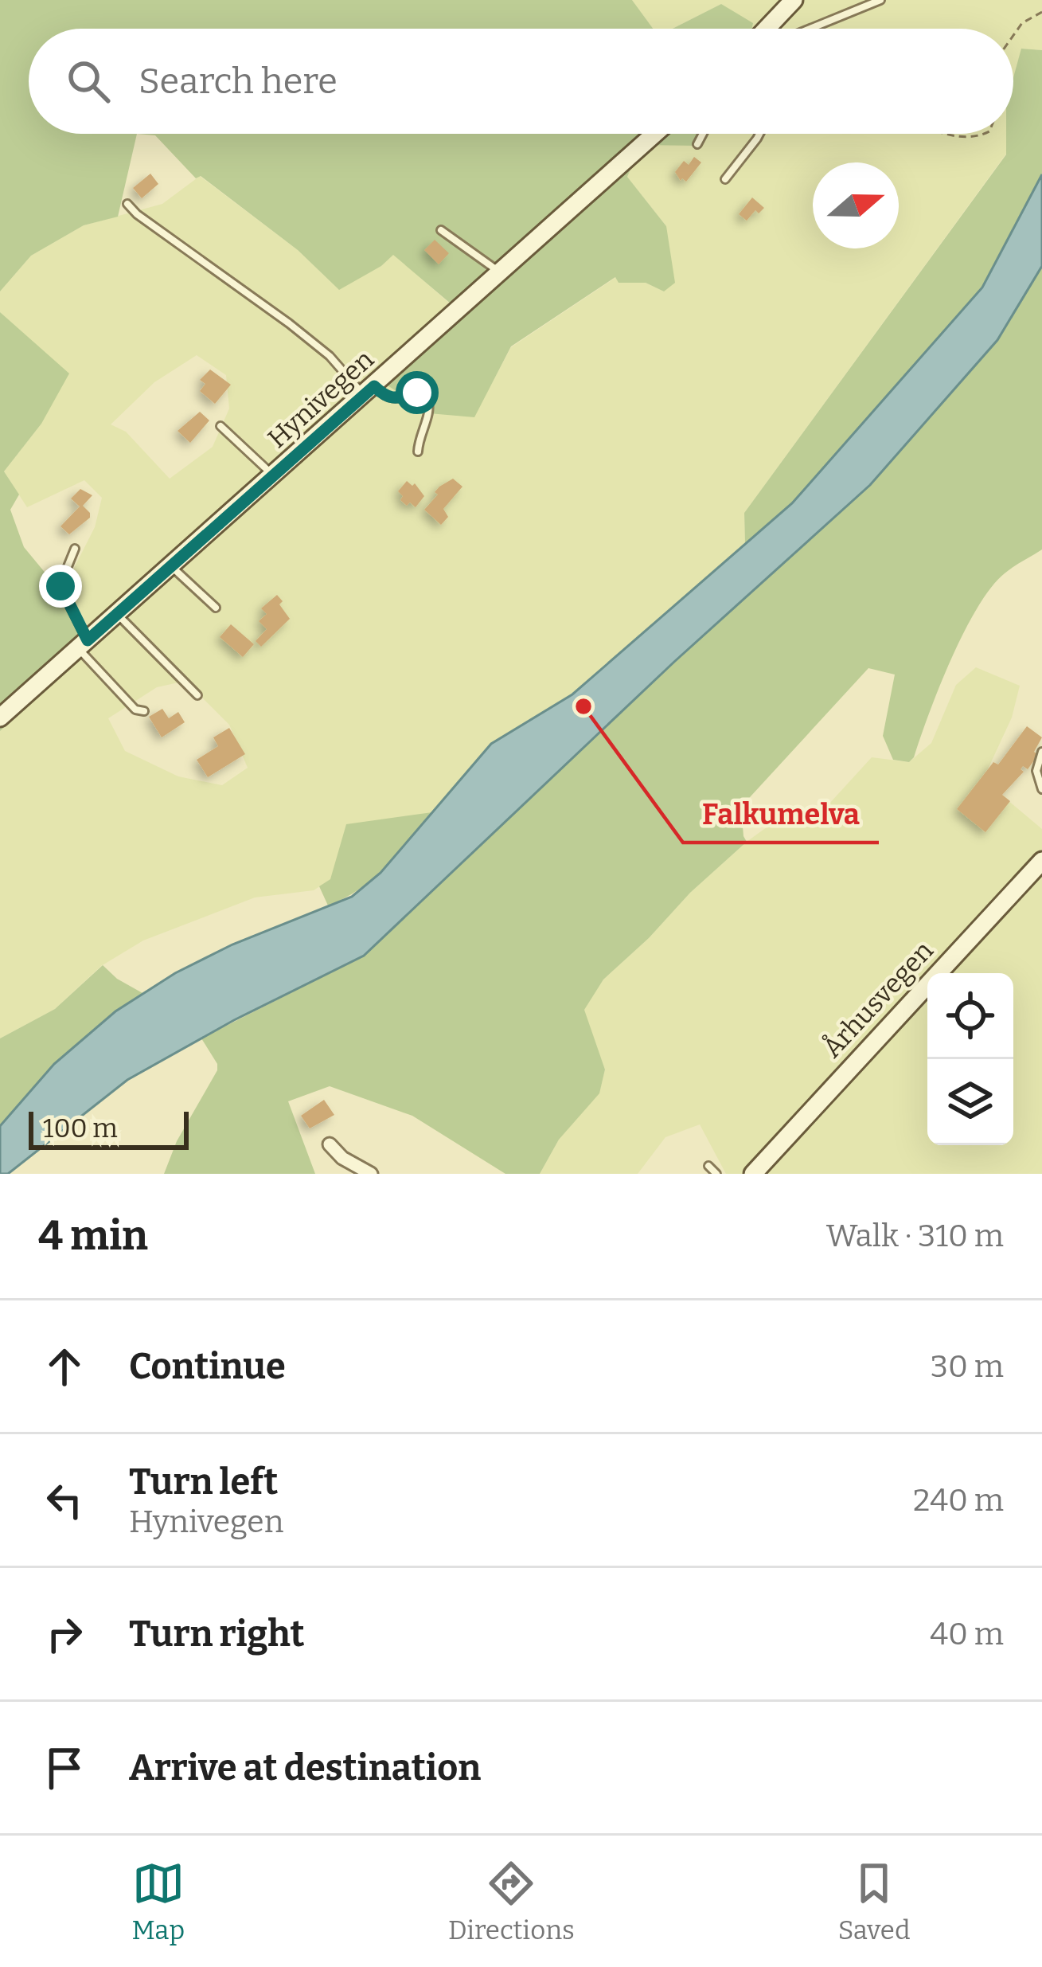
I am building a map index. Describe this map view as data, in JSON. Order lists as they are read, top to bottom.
{
  "streets": {
    "main road": ["Hynivegen", "Århusvegen"]
  },
  "places": ["Falkumelva"],
  "scale_bar": "100 m",
  "north": "right",
  "page": {
    "search": "Search here",
    "scale": "100 m",
    "heading": ["4 min", "Walk · 310 m"],
    "list": [
      ["Continue", "30 m"],
      ["Turn left", "Hynivegen", "240 m"],
      ["Turn right", "40 m"],
      "Arrive at destination"
    ],
    "nav": ["Map", "Directions", "Saved"]
  }
}
